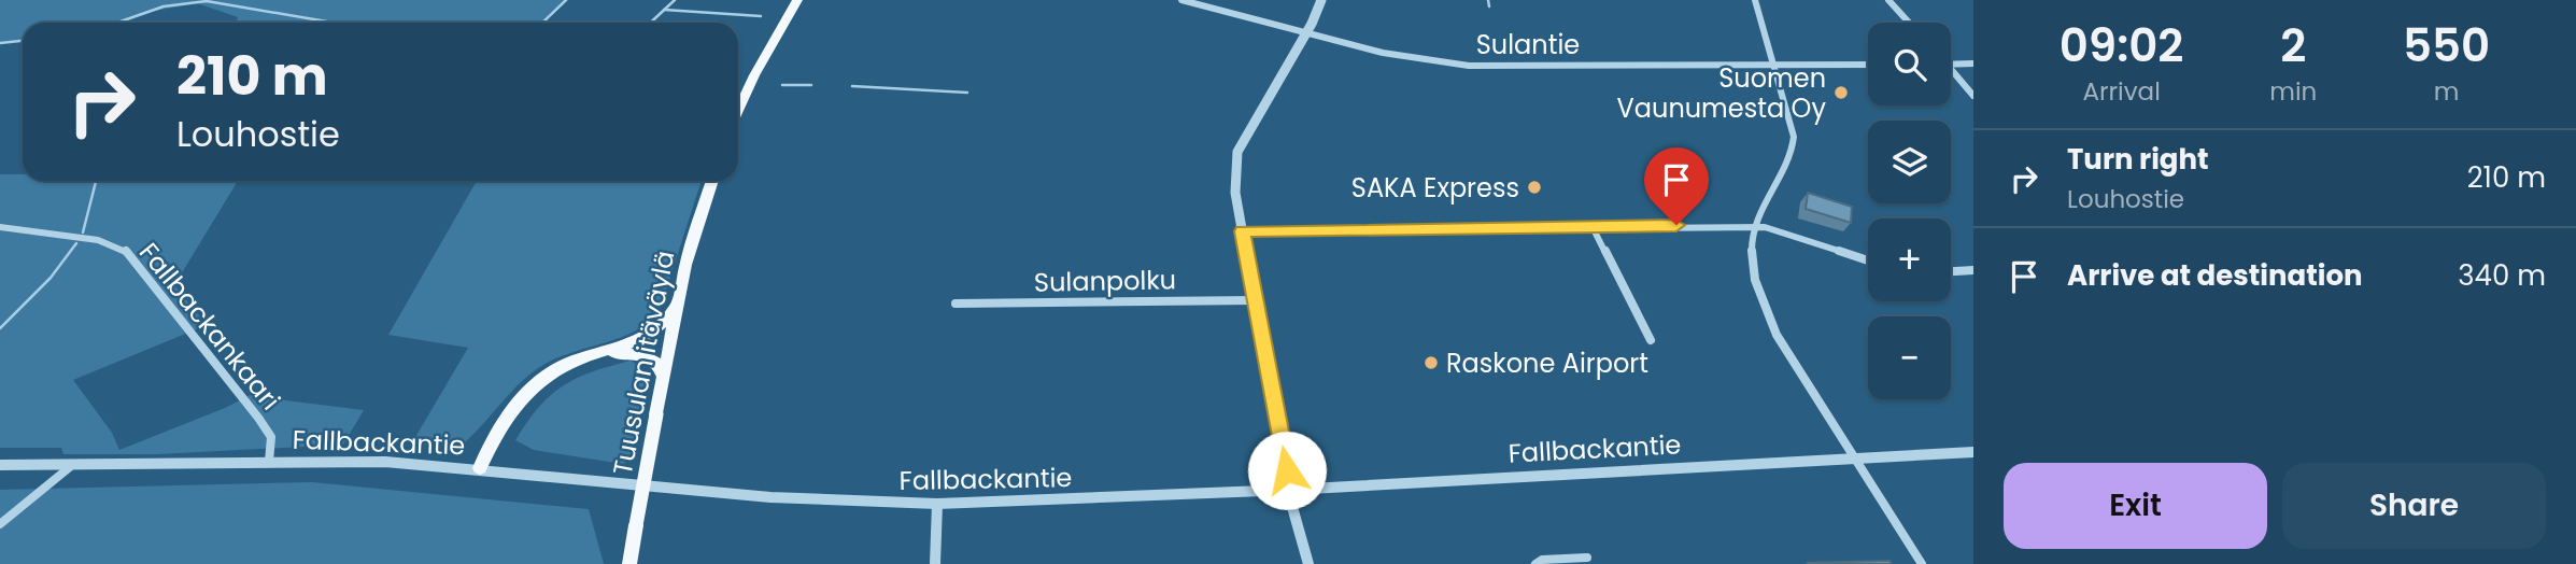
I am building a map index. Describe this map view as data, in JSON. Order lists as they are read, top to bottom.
{
  "streets": {
    "main road": ["Tuusulan itäväylä"],
    "street": [
      "Sulantie",
      "Sulanpolku",
      "Fallbackankaari",
      "Fallbackantie"
    ]
  },
  "crossings": [
    ["Fallbackankaari", "Fallbackantie"]
  ],
  "places": ["Suomen Vaunumesta Oy", "SAKA Express", "Raskone Airport"],
  "page": {
    "eta": [
      "09:02",
      "Arrival",
      "2",
      "min",
      "550",
      "m"
    ],
    "map_buttons": ["+", "−"],
    "turn": ["210 m", "Louhostie"],
    "list": [
      {
        "name": "Turn right",
        "note": "Louhostie",
        "value": "210 m"
      },
      {
        "name": "Arrive at destination",
        "value": "340 m"
      }
    ],
    "buttons": ["Exit", "Share"]
  }
}
